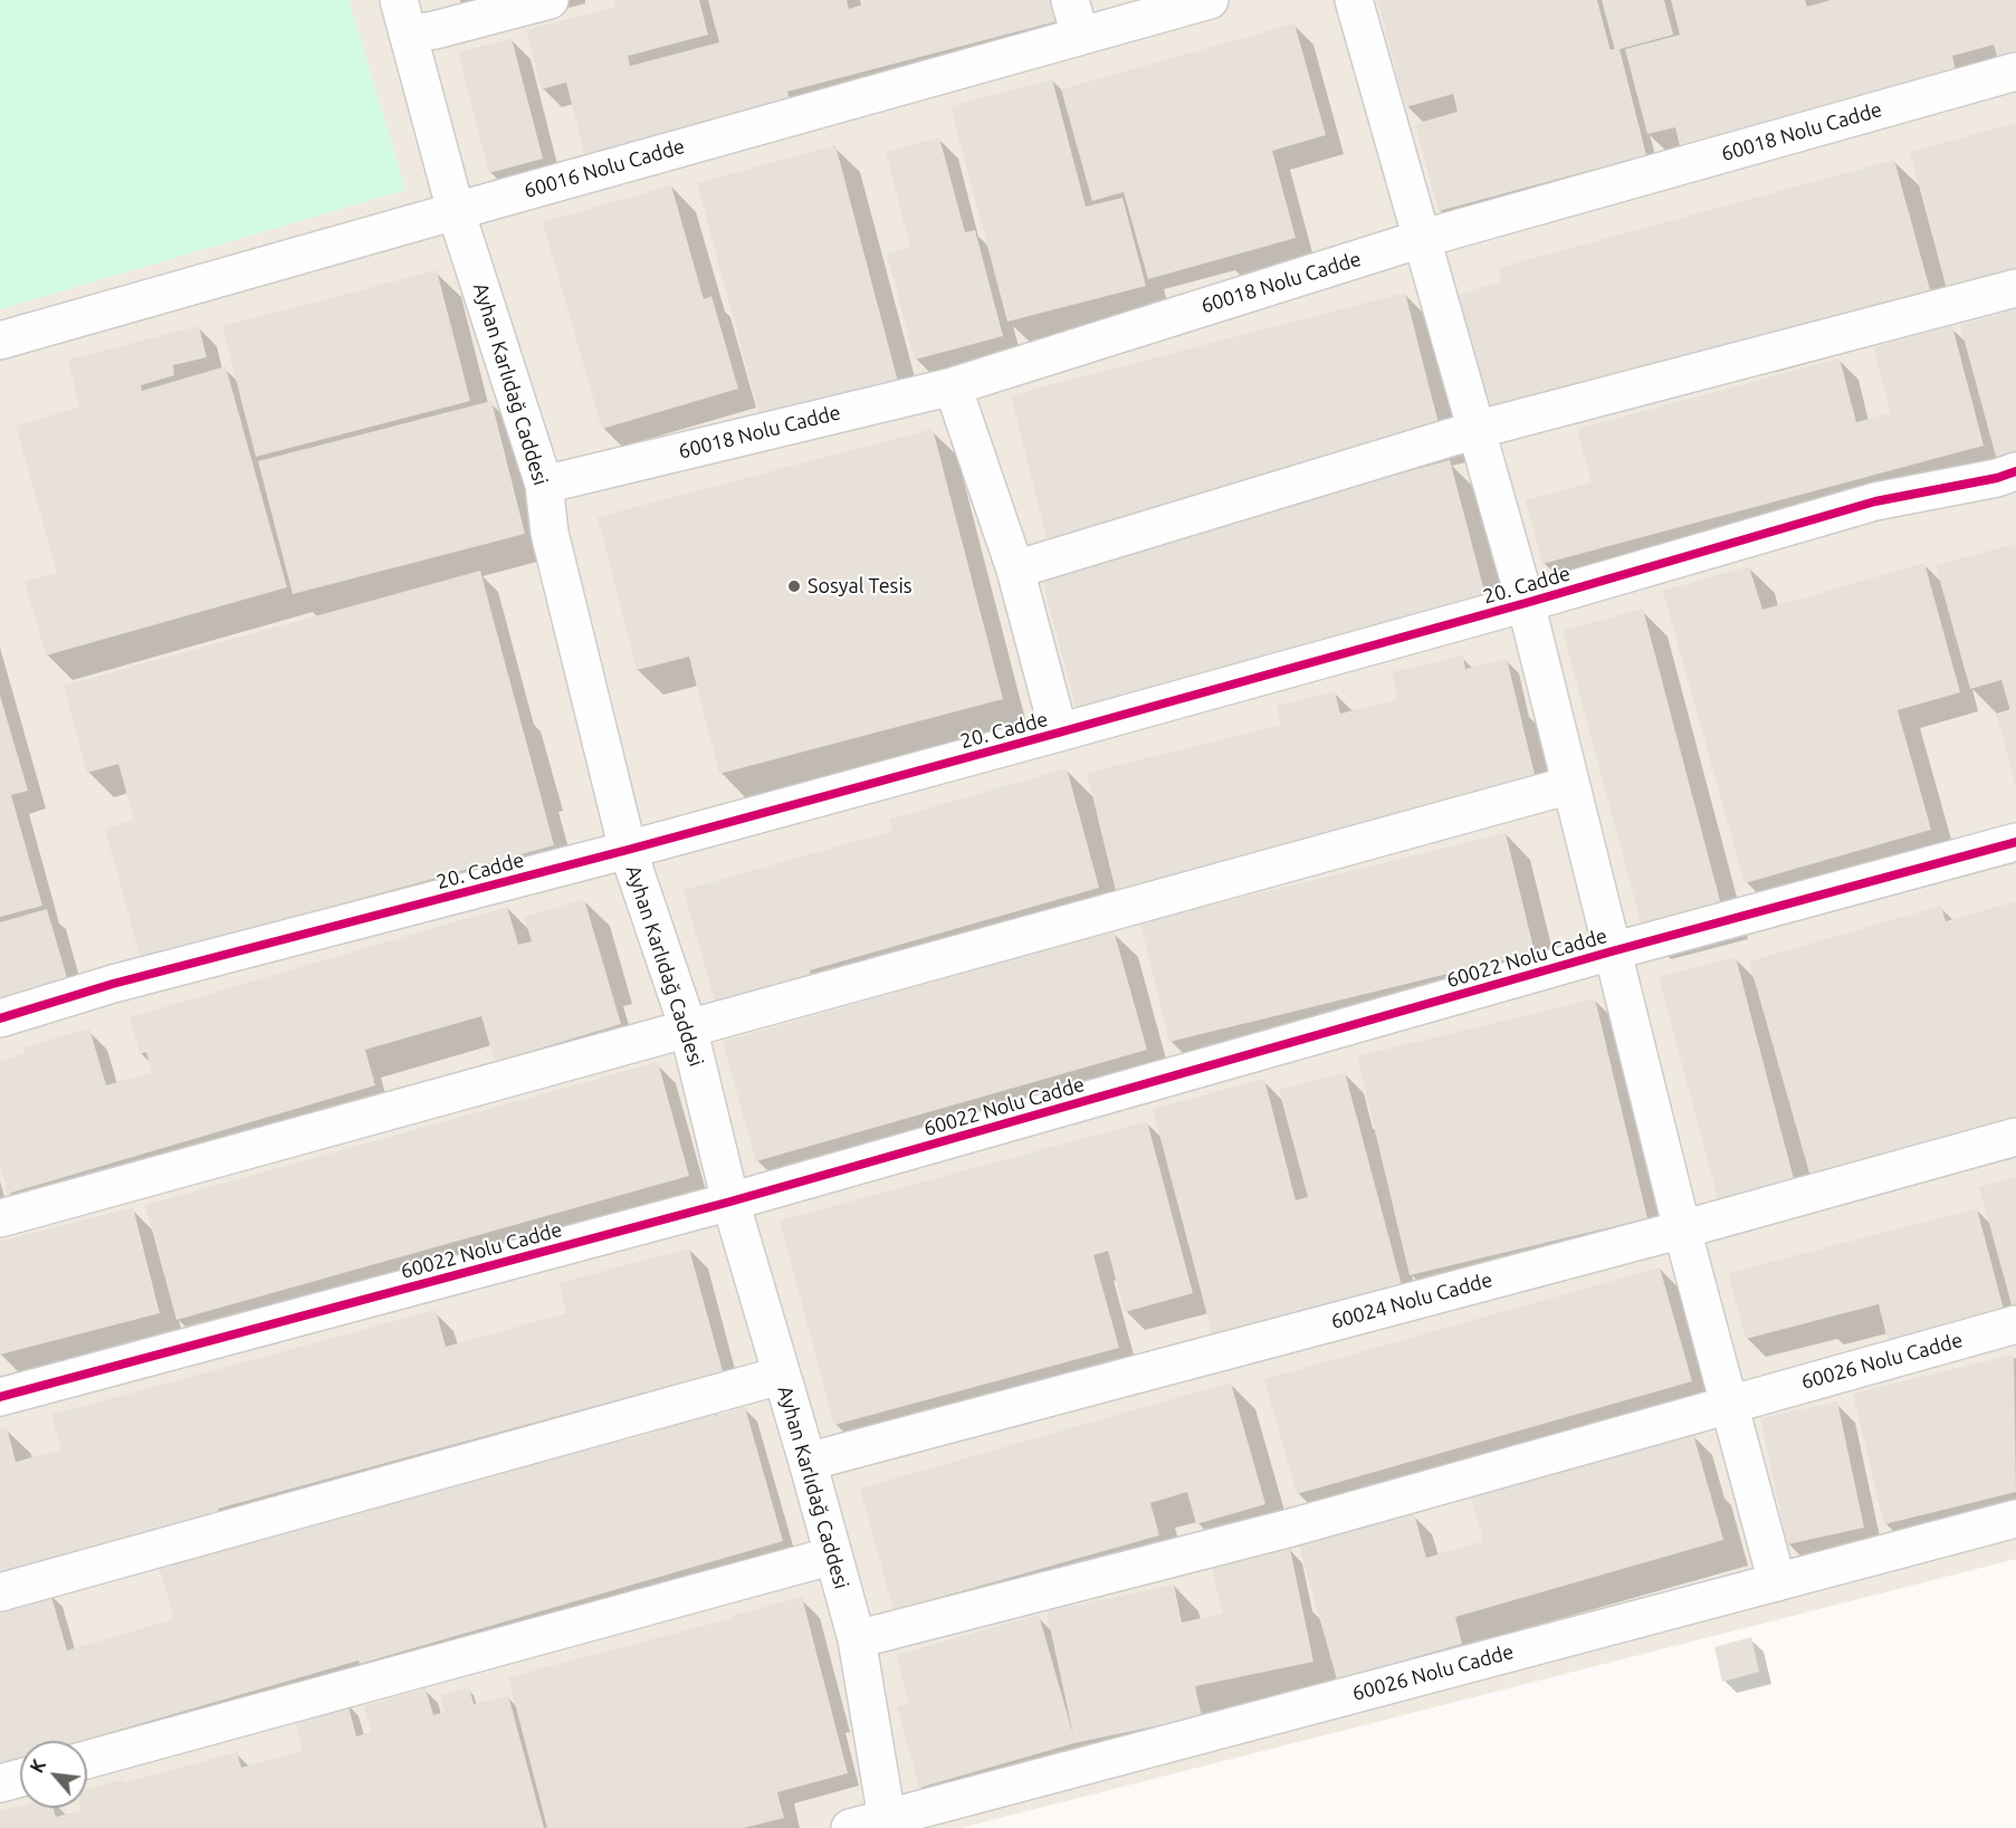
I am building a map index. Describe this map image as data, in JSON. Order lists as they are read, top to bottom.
{
  "streets": {
    "street": [
      "60018 Nolu Cadde",
      "60016 Nolu Cadde",
      "Ayhan Karlıdağ Caddesi",
      "20. Cadde",
      "60022 Nolu Cadde",
      "60024 Nolu Cadde",
      "60026 Nolu Cadde"
    ]
  },
  "crossings": [
    ["60018 Nolu Cadde", "Ayhan Karlıdağ Caddesi"],
    ["60016 Nolu Cadde", "Ayhan Karlıdağ Caddesi"],
    ["Ayhan Karlıdağ Caddesi", "20. Cadde"],
    ["Ayhan Karlıdağ Caddesi", "60022 Nolu Cadde"],
    ["Ayhan Karlıdağ Caddesi", "60024 Nolu Cadde"],
    ["Ayhan Karlıdağ Caddesi", "60026 Nolu Cadde"]
  ],
  "places": ["Sosyal Tesis"],
  "north": "top left"
}
